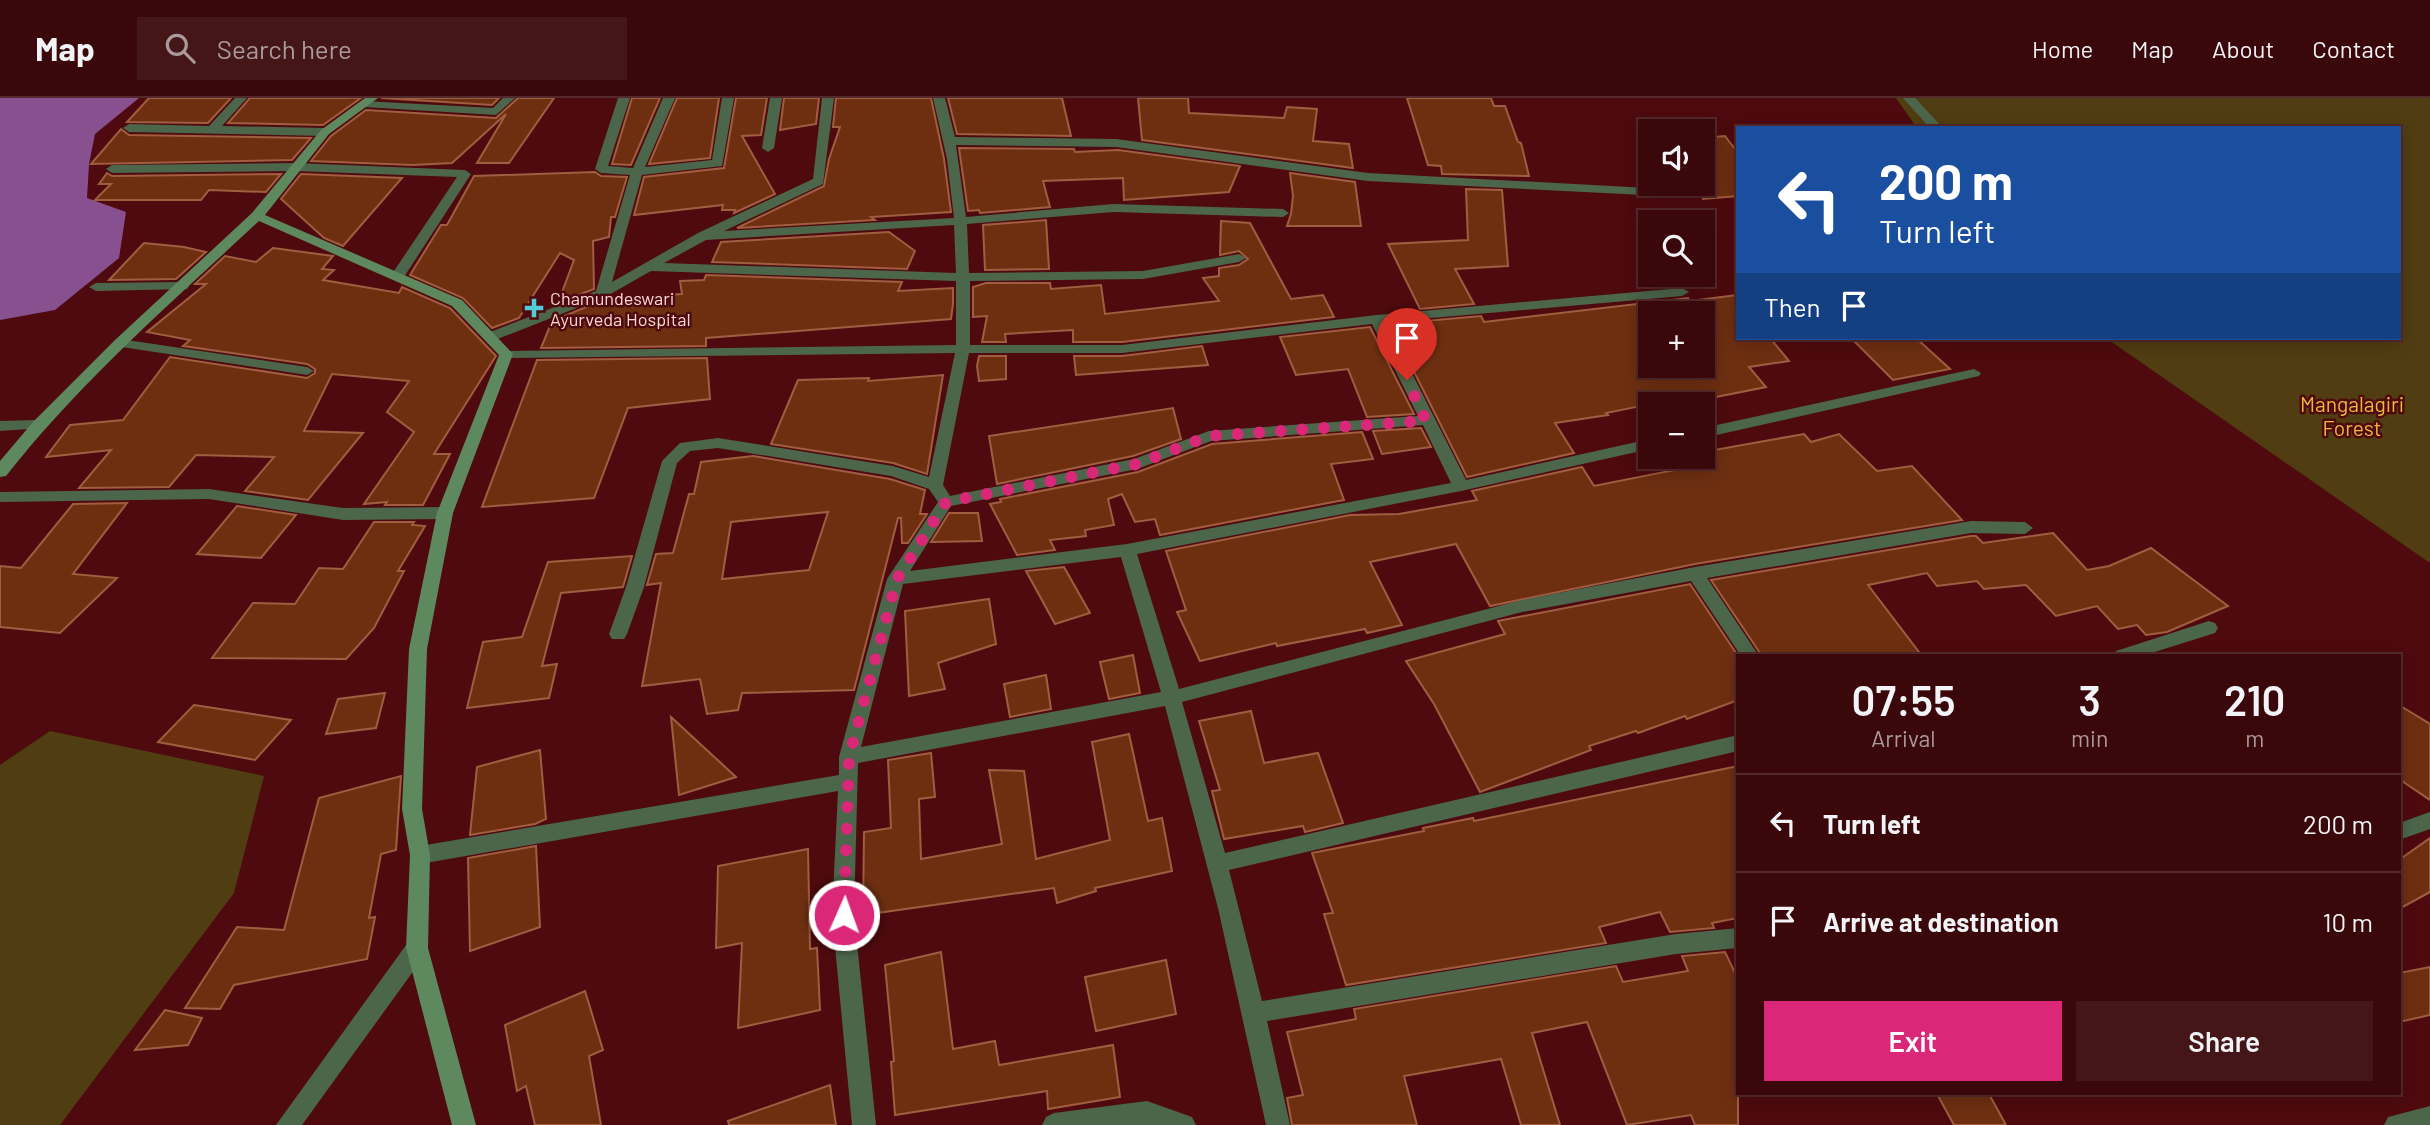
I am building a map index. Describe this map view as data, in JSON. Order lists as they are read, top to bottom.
{
  "parks": ["Mangalagiri Forest"],
  "places": {
    "health": ["Chamundeswari Ayurveda Hospital"]
  },
  "page": {
    "header": "Map",
    "search": "Search here",
    "nav": [
      "Home",
      "Map",
      "About",
      "Contact"
    ],
    "map_buttons": ["+", "−"],
    "turn": ["200 m", "Turn left"],
    "then": "Then",
    "eta": [
      "07:55",
      "Arrival",
      "3",
      "min",
      "210",
      "m"
    ],
    "list": [
      {
        "name": "Turn left",
        "value": "200 m"
      },
      {
        "name": "Arrive at destination",
        "value": "10 m"
      }
    ],
    "buttons": ["Exit", "Share"]
  }
}
